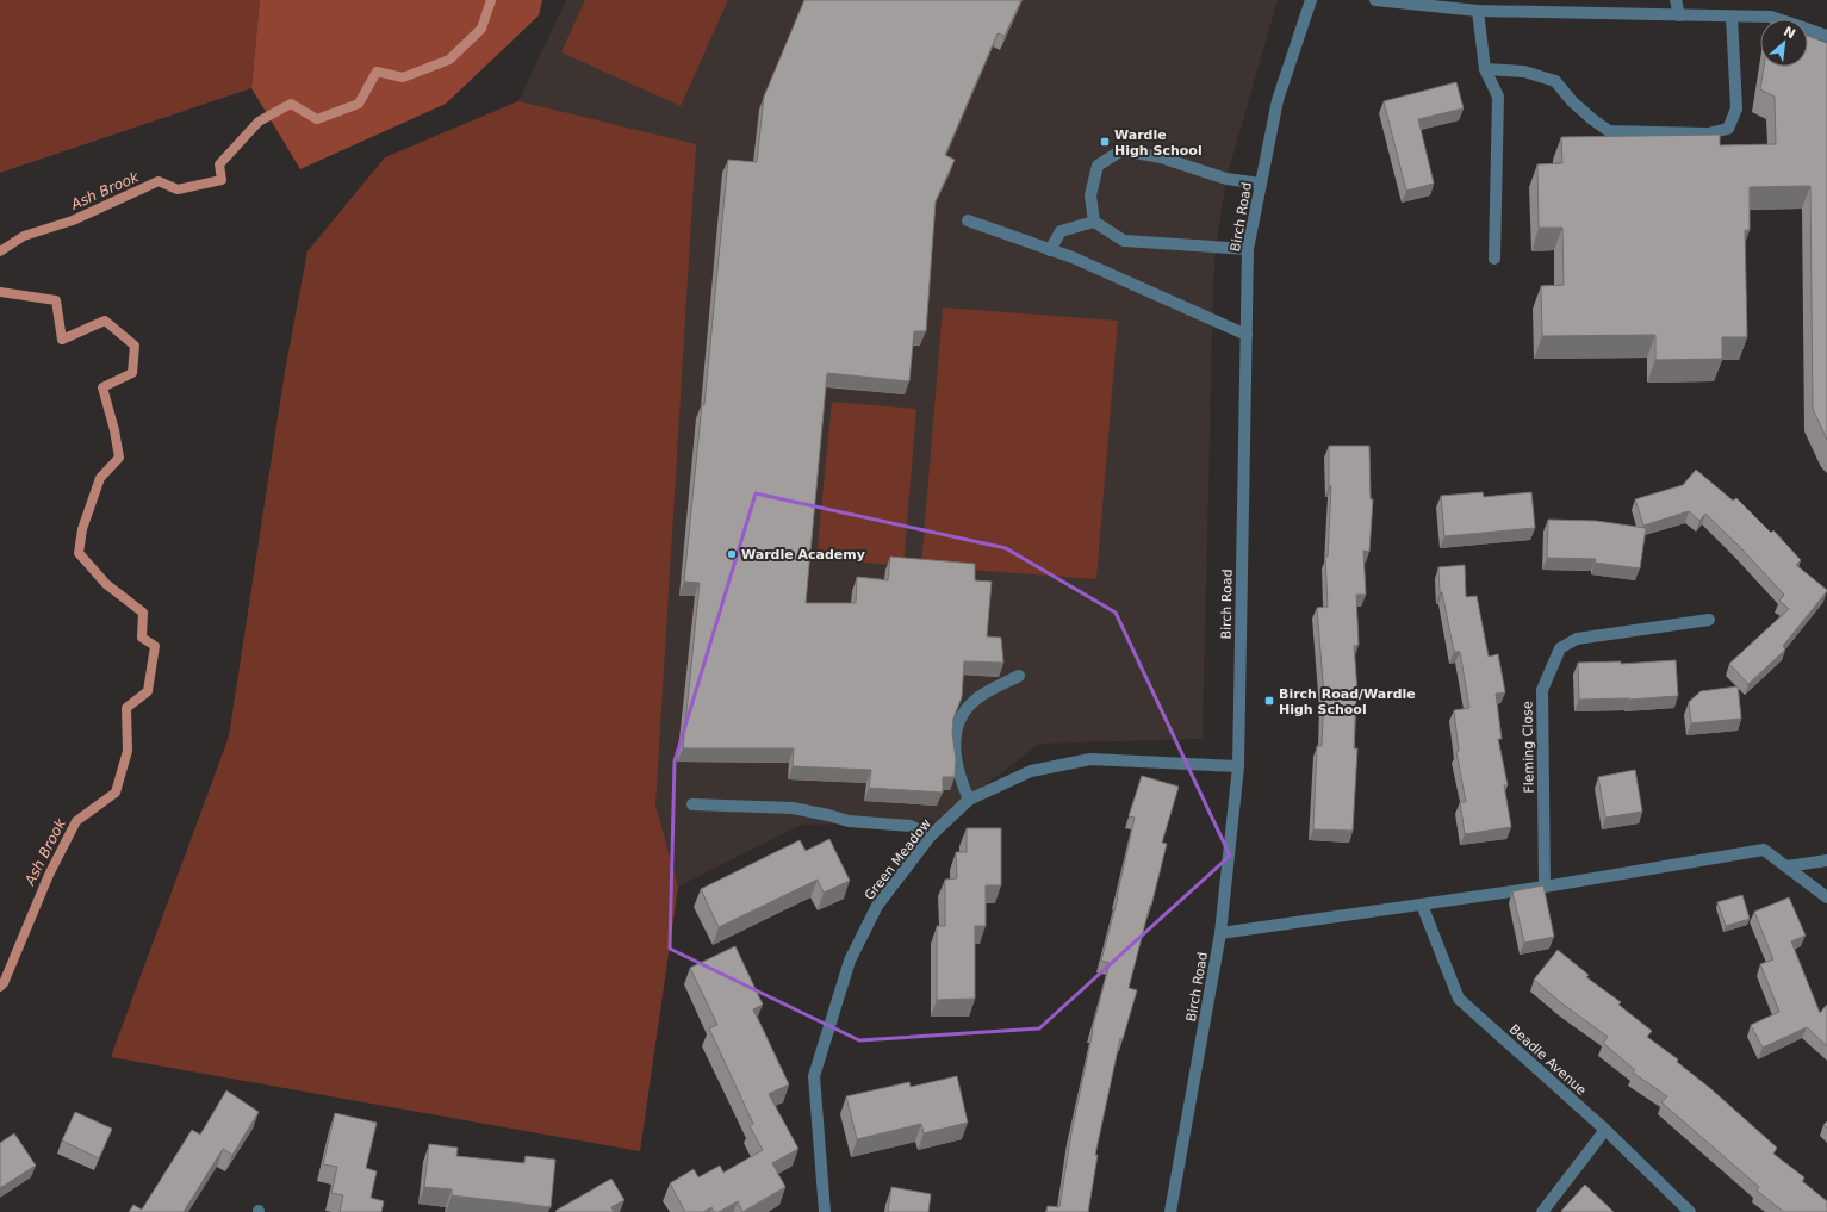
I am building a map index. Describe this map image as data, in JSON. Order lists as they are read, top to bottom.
{
  "streets": {
    "street": [
      "Birch Road",
      "Fleming Close",
      "Green Meadow",
      "Beadle Avenue"
    ]
  },
  "crossings": [
    ["Birch Road", "Green Meadow"]
  ],
  "water": ["Ash Brook"],
  "places": {
    "transit": ["Wardle High School", "Birch Road/Wardle High School"],
    "other": ["Wardle Academy"]
  },
  "north": "top right"
}
